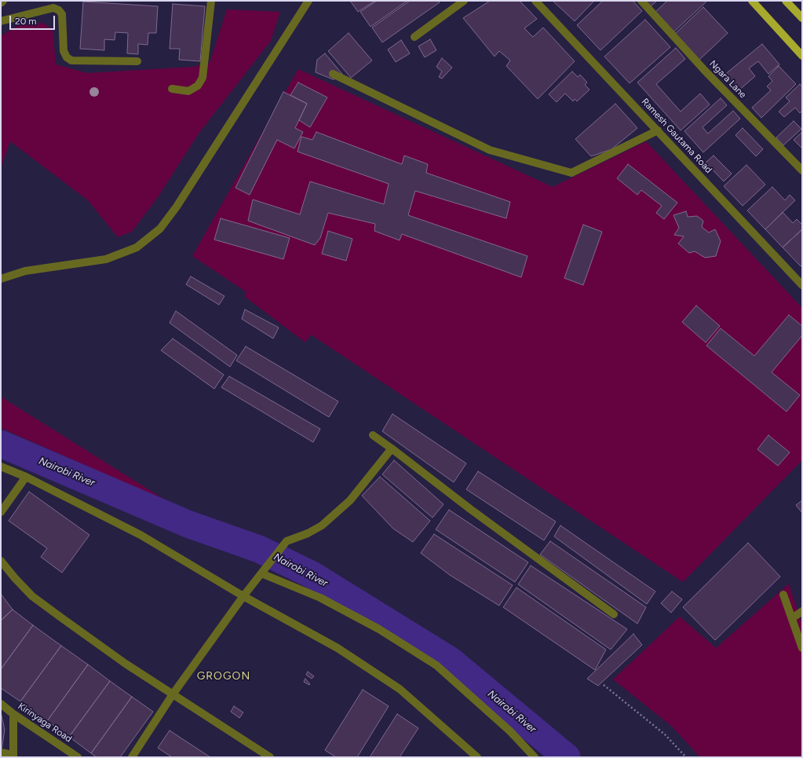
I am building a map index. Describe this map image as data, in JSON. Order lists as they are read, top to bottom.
{
  "streets": {
    "street": ["Ngara Lane", "Ramesh Gautama Road", "Kirinyaga Road"]
  },
  "districts": ["GROGON"],
  "water": ["Nairobi River"],
  "scale_bar": "20 m"
}
